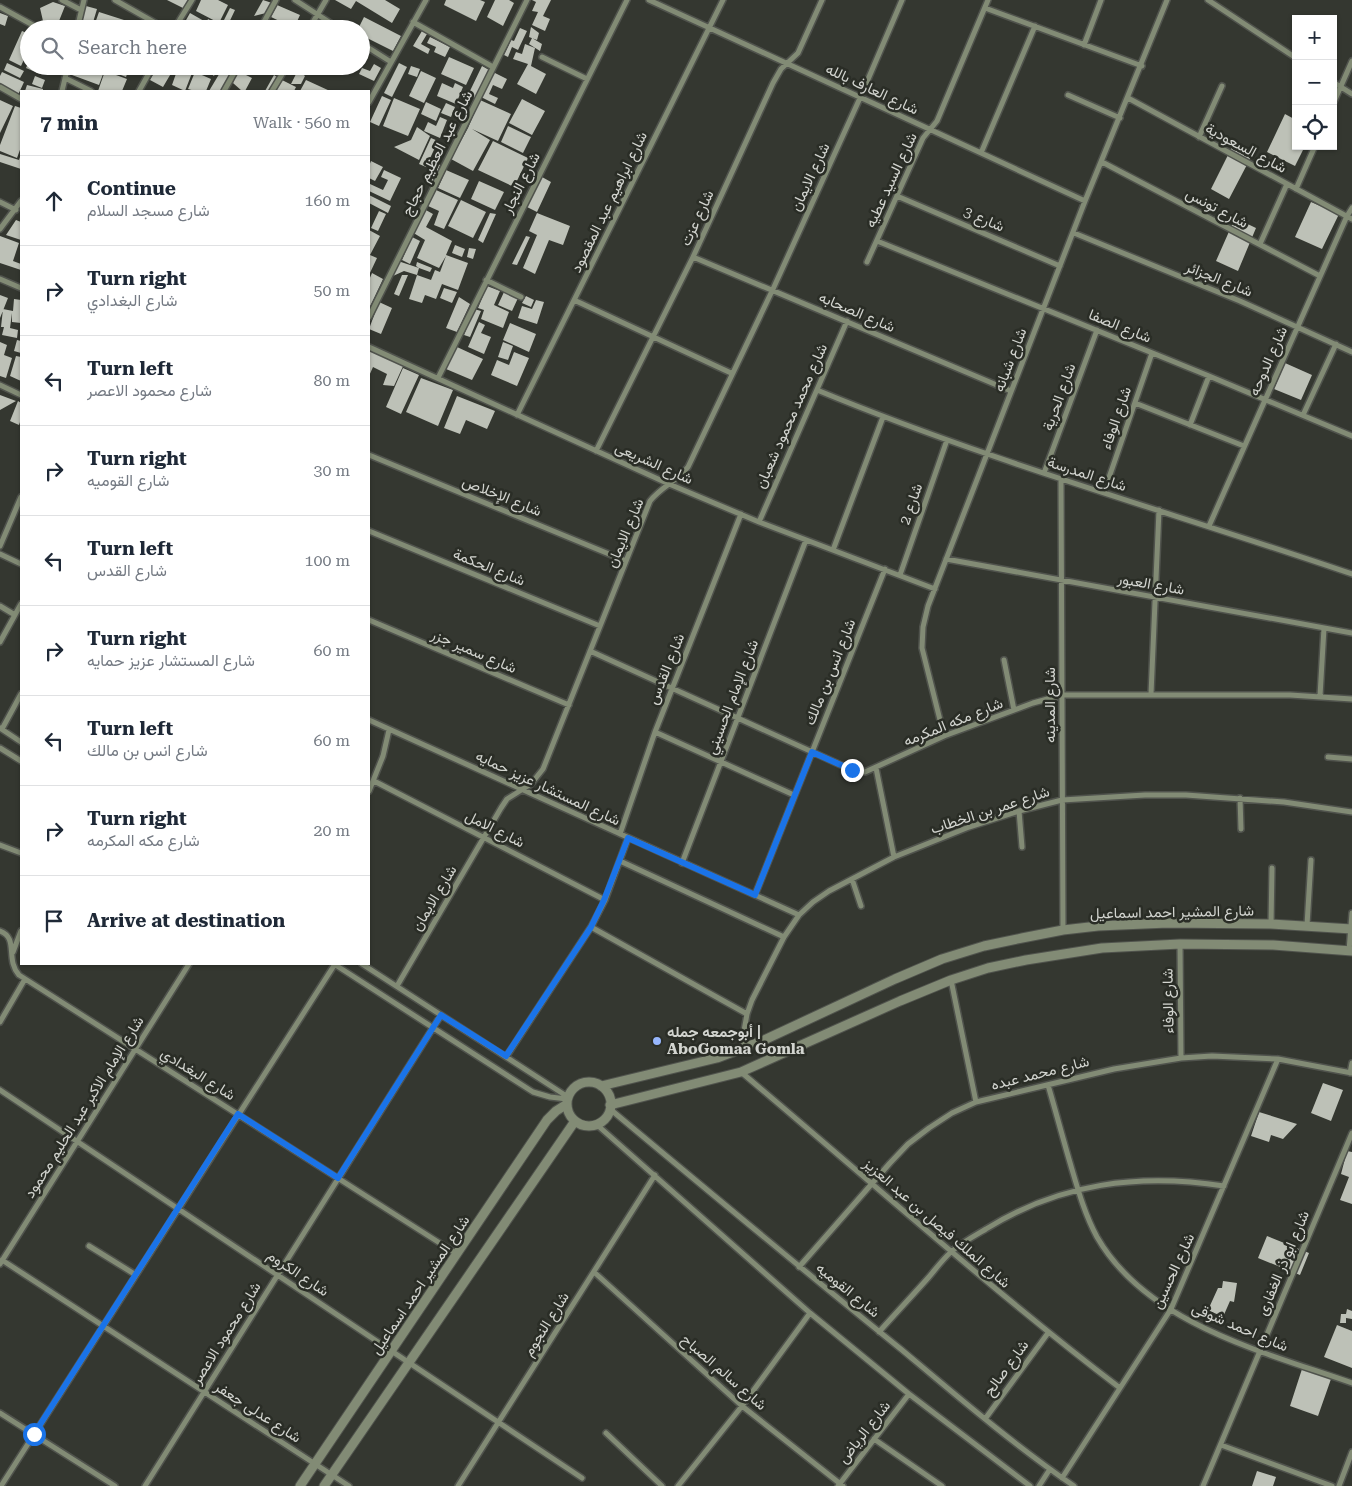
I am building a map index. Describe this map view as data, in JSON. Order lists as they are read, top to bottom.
{
  "streets": {
    "street": [
      "شارع العارف بالله",
      "شارع السعودية",
      "شارع عبد العظيم حجاج",
      "شارع الايمان",
      "شارع السيد عطيه",
      "شارع النجار",
      "شارع ابراهيم عبد المقصود",
      "شارع تونس",
      "شارع عزت",
      "شارع 3",
      "شارع الجزائر",
      "شارع الصحابه",
      "شارع الصفا",
      "شارع شبانه",
      "شارع الدوحه",
      "شارع الحرية",
      "شارع محمد محمود شعبان",
      "شارع الوفاء",
      "شارع الشريعى",
      "شارع المدرسة",
      "شارع الإخلاص",
      "شارع 2",
      "شارع الحكمة",
      "شارع العبور",
      "شارع سمير جزر",
      "شارع القدس",
      "شارع انس بن مالك",
      "شارع الإمام الحسيني",
      "شارع المدينه",
      "شارع مكه المكرمه",
      "شارع المستشار عزيز حمايه",
      "شارع عمر بن الخطاب",
      "شارع الامل",
      "شارع المشير احمد اسماعيل",
      "شارع محمد عبده",
      "شارع البغدادي",
      "شارع الإمام الاكبر عبد الحليم محمود",
      "شارع الملك فيصل بن عبد العزيز",
      "شارع ابو ذر الغفارى",
      "شارع الحسين",
      "شارع الكروم",
      "شارع القوميه",
      "شارع النجوم",
      "شارع احمد شوقى",
      "شارع محمود الاعصر",
      "شارع صالح",
      "شارع سالم الصباح",
      "شارع عدلى جعفر",
      "شارع الرياض"
    ]
  },
  "crossings": [
    ["شارع العارف بالله", "شارع الايمان"],
    ["شارع العارف بالله", "شارع السيد عطيه"],
    ["شارع العارف بالله", "شارع ابراهيم عبد المقصود"],
    ["شارع العارف بالله", "شارع عزت"],
    ["شارع العارف بالله", "شارع شبانه"],
    ["شارع السعودية", "شارع شبانه"],
    ["شارع السعودية", "شارع الدوحه"],
    ["شارع الايمان", "شارع الصحابه"],
    ["شارع الايمان", "شارع الشريعى"],
    ["شارع الايمان", "شارع الإخلاص"],
    ["شارع الايمان", "شارع الحكمة"],
    ["شارع الايمان", "شارع سمير جزر"],
    ["شارع الايمان", "شارع مكه المكرمه"],
    ["شارع الايمان", "شارع المستشار عزيز حمايه"],
    ["شارع الايمان", "شارع الامل"],
    ["شارع السيد عطيه", "شارع 3"],
    ["شارع السيد عطيه", "شارع الصفا"],
    ["شارع النجار", "شارع الشريعى"],
    ["شارع ابراهيم عبد المقصود", "شارع الشريعى"],
    ["شارع تونس", "شارع شبانه"],
    ["شارع تونس", "شارع الدوحه"],
    ["شارع عزت", "شارع الصحابه"],
    ["شارع عزت", "شارع الشريعى"],
    ["شارع 3", "شارع شبانه"],
    ["شارع الجزائر", "شارع شبانه"],
    ["شارع الجزائر", "شارع الدوحه"],
    ["شارع الصحابه", "شارع شبانه"],
    ["شارع الصحابه", "شارع محمد محمود شعبان"],
    ["شارع الصفا", "شارع شبانه"],
    ["شارع الصفا", "شارع الدوحه"],
    ["شارع الصفا", "شارع الحرية"],
    ["شارع الصفا", "شارع الوفاء"],
    ["شارع شبانه", "شارع الشريعى"],
    ["شارع شبانه", "شارع المدرسة"],
    ["شارع شبانه", "شارع العبور"],
    ["شارع شبانه", "شارع مكه المكرمه"],
    ["شارع الدوحه", "شارع المدرسة"],
    ["شارع الحرية", "شارع المدرسة"],
    ["شارع محمد محمود شعبان", "شارع الشريعى"],
    ["شارع محمد محمود شعبان", "شارع المدرسة"],
    ["شارع الوفاء", "شارع المدرسة"],
    ["شارع الوفاء", "شارع محمد عبده"],
    ["شارع الشريعى", "شارع 2"],
    ["شارع الشريعى", "شارع القدس"],
    ["شارع الشريعى", "شارع انس بن مالك"],
    ["شارع الشريعى", "شارع الإمام الحسيني"],
    ["شارع المدرسة", "شارع 2"],
    ["شارع المدرسة", "شارع المدينه"],
    ["شارع العبور", "شارع المدينه"],
    ["شارع القدس", "شارع مكه المكرمه"],
    ["شارع القدس", "شارع المستشار عزيز حمايه"],
    ["شارع انس بن مالك", "شارع مكه المكرمه"],
    ["شارع انس بن مالك", "شارع المستشار عزيز حمايه"],
    ["شارع الإمام الحسيني", "شارع مكه المكرمه"],
    ["شارع الإمام الحسيني", "شارع المستشار عزيز حمايه"],
    ["شارع المدينه", "شارع مكه المكرمه"],
    ["شارع المدينه", "شارع عمر بن الخطاب"],
    ["شارع المدينه", "شارع المشير احمد اسماعيل"],
    ["شارع المستشار عزيز حمايه", "شارع عمر بن الخطاب"],
    ["شارع عمر بن الخطاب", "شارع المشير احمد اسماعيل"],
    ["شارع المشير احمد اسماعيل", "شارع البغدادي"],
    ["شارع المشير احمد اسماعيل", "شارع الكروم"],
    ["شارع المشير احمد اسماعيل", "شارع القوميه"],
    ["شارع المشير احمد اسماعيل", "شارع عدلى جعفر"],
    ["شارع محمد عبده", "شارع الملك فيصل بن عبد العزيز"],
    ["شارع محمد عبده", "شارع الحسين"],
    ["شارع محمد عبده", "شارع القوميه"],
    ["شارع محمد عبده", "شارع احمد شوقى"],
    ["شارع البغدادي", "شارع الإمام الاكبر عبد الحليم محمود"],
    ["شارع البغدادي", "شارع محمود الاعصر"],
    ["شارع الإمام الاكبر عبد الحليم محمود", "شارع الكروم"],
    ["شارع الإمام الاكبر عبد الحليم محمود", "شارع عدلى جعفر"],
    ["شارع الملك فيصل بن عبد العزيز", "شارع الحسين"],
    ["شارع الملك فيصل بن عبد العزيز", "شارع صالح"],
    ["شارع ابو ذر الغفارى", "شارع احمد شوقى"],
    ["شارع الحسين", "شارع القوميه"],
    ["شارع الحسين", "شارع احمد شوقى"],
    ["شارع الكروم", "شارع النجوم"],
    ["شارع الكروم", "شارع محمود الاعصر"],
    ["شارع القوميه", "شارع صالح"],
    ["شارع النجوم", "شارع سالم الصباح"],
    ["شارع محمود الاعصر", "شارع عدلى جعفر"],
    ["شارع سالم الصباح", "شارع الرياض"]
  ],
  "places": ["أبوجمعه جمله | AboGomaa Gomla"],
  "page": {
    "map_buttons": ["+", "−"],
    "search": "Search here",
    "heading": ["7 min", "Walk · 560 m"],
    "list": [
      ["Continue", "شارع مسجد السلام", "160 m"],
      ["Turn right", "شارع البغدادي", "50 m"],
      ["Turn left", "شارع محمود الاعصر", "80 m"],
      ["Turn right", "شارع القوميه", "30 m"],
      ["Turn left", "شارع القدس", "100 m"],
      ["Turn right", "شارع المستشار عزيز حمايه", "60 m"],
      ["Turn left", "شارع انس بن مالك", "60 m"],
      ["Turn right", "شارع مكه المكرمه", "20 m"],
      "Arrive at destination"
    ]
  }
}
